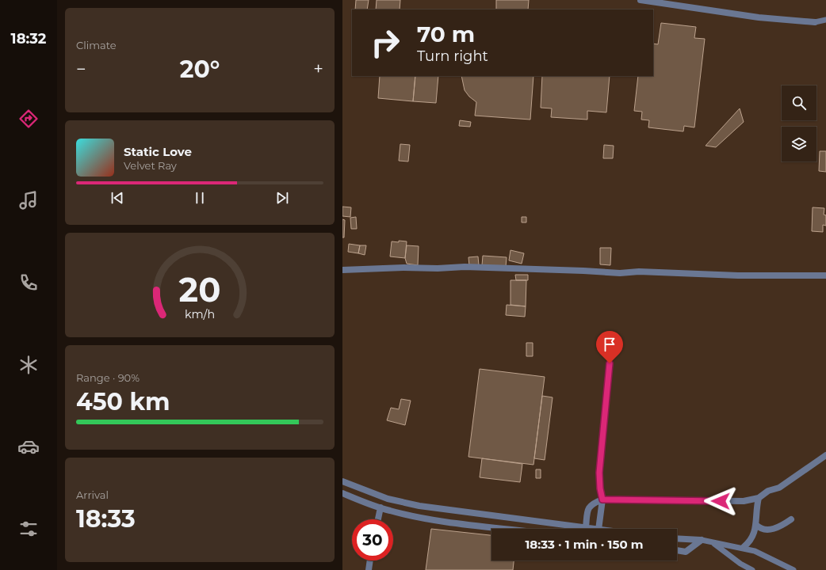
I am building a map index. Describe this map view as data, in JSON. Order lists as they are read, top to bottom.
{
  "page": {
    "tabs": "18:32",
    "tile": [
      "Climate",
      ["Range · 90%", "450 km"],
      ["Arrival", "18:33"]
    ],
    "turn": ["70 m", "Turn right"],
    "heat": ["−", "20°", "+"],
    "song": ["Static Love", "Velvet Ray"],
    "limit": "30",
    "trip": "18:33 · 1 min · 150 m",
    "gauge": ["20", "km/h"]
  }
}
